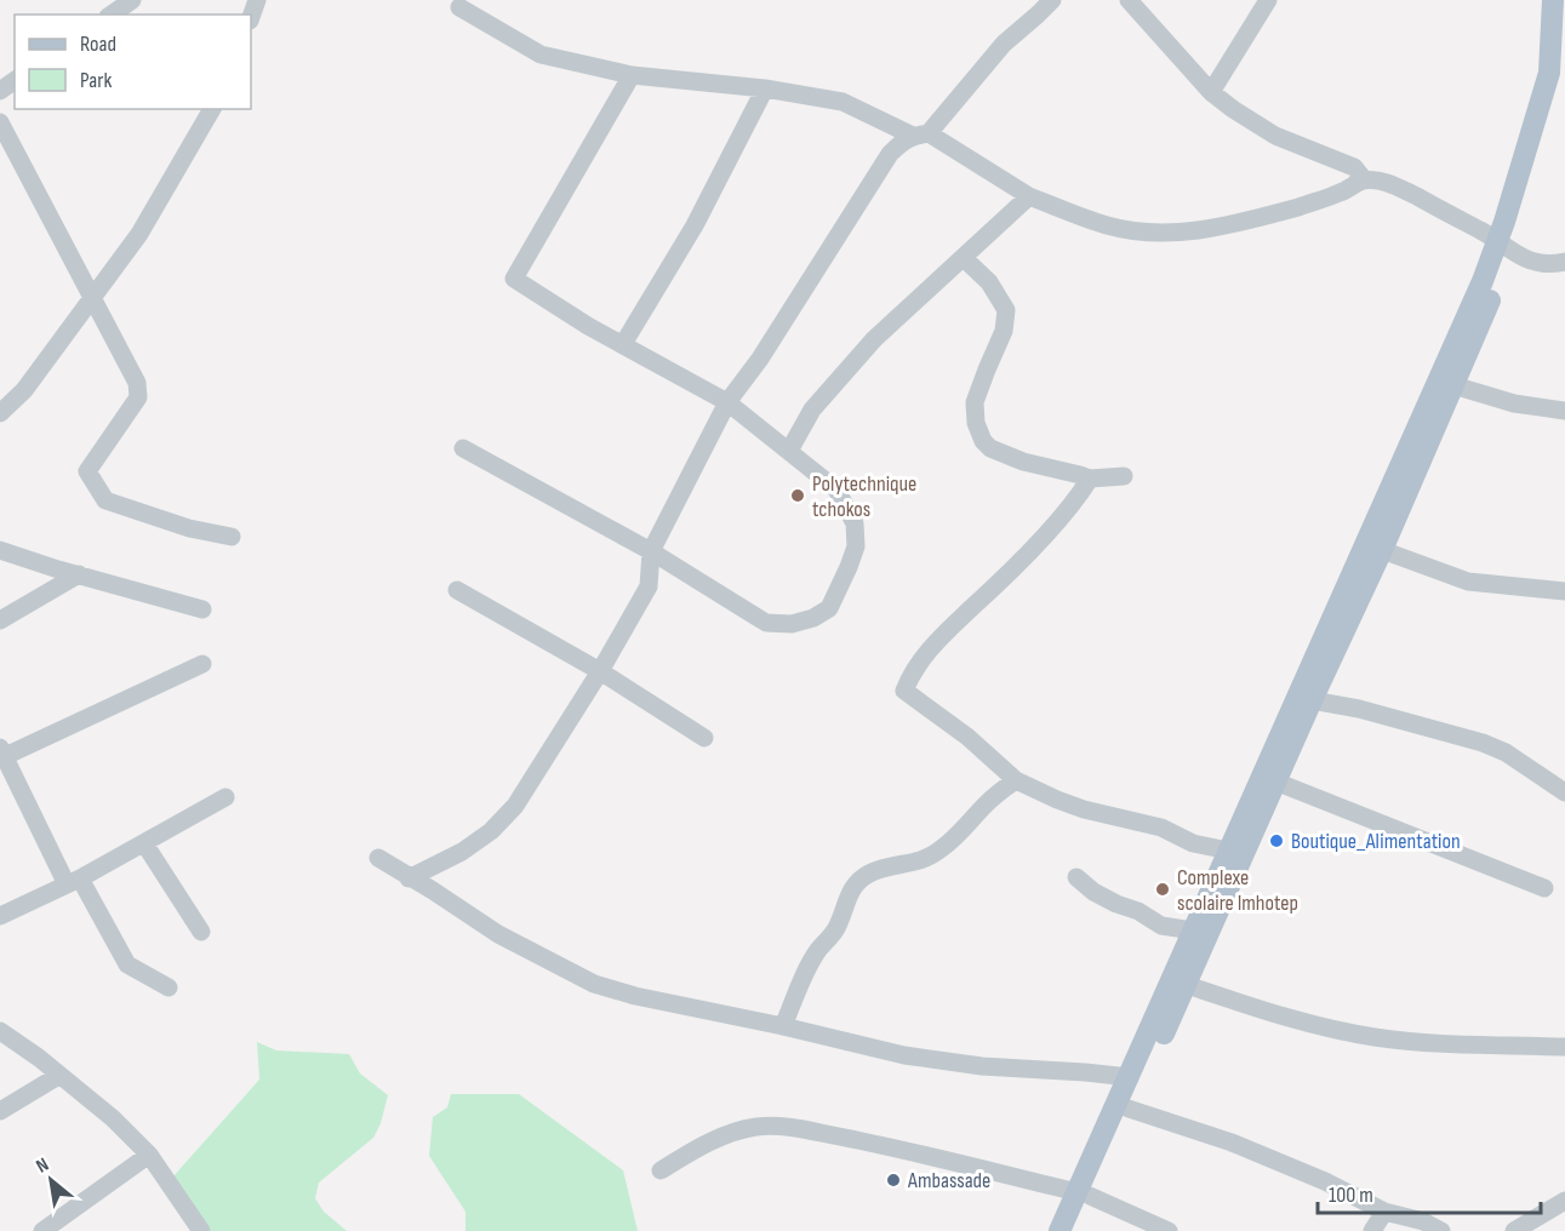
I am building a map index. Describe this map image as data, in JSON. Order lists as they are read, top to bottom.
{
  "places": [
    "Polytechnique tchokos",
    "Boutique_Alimentation",
    "Complexe scolaire Imhotep",
    "Ambassade"
  ],
  "legend": ["Road", "Park"],
  "scale_bar": "100 m",
  "north": "top left"
}
